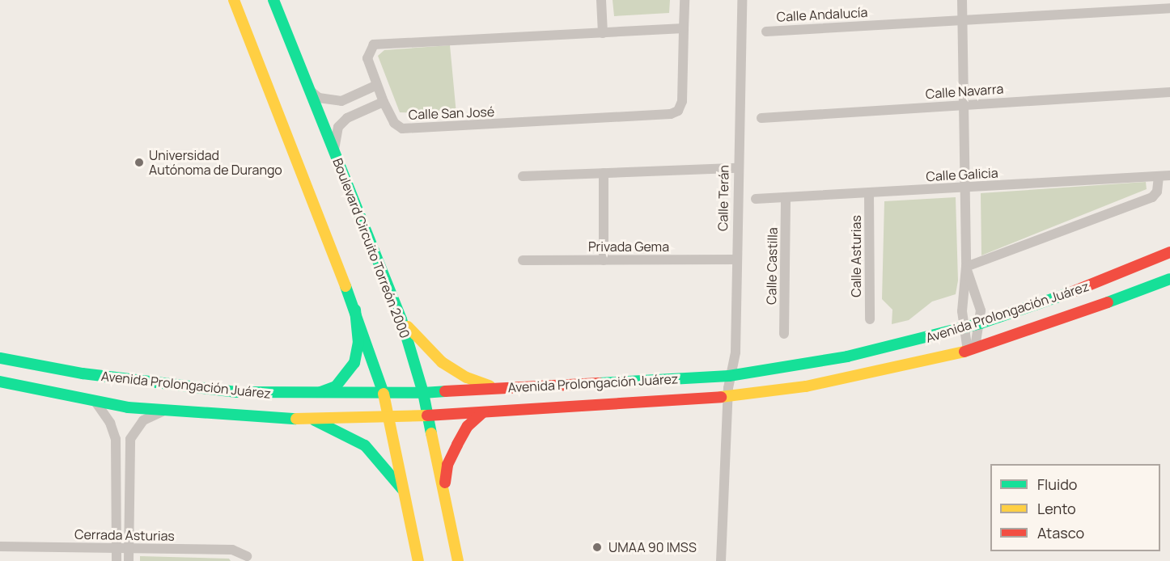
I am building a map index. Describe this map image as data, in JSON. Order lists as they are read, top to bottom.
{
  "streets": {
    "main road": ["Boulevard Circuito Torreón 2000", "Avenida Prolongación Juárez"],
    "street": [
      "Calle Andalucía",
      "Calle Navarra",
      "Calle San José",
      "Calle Galicia",
      "Calle Terán",
      "Privada Gema",
      "Calle Asturias",
      "Calle Castilla",
      "Cerrada Asturias"
    ]
  },
  "crossings": [
    ["Calle Galicia", "Calle Asturias"],
    ["Calle Galicia", "Calle Castilla"],
    ["Calle Terán", "Privada Gema"],
    ["Calle Terán", "Avenida Prolongación Juárez"],
    ["Boulevard Circuito Torreón 2000", "Avenida Prolongación Juárez"]
  ],
  "places": ["Universidad Autónoma de Durango", "UMAA 90 IMSS"],
  "legend": ["Fluido", "Lento", "Atasco"]
}
